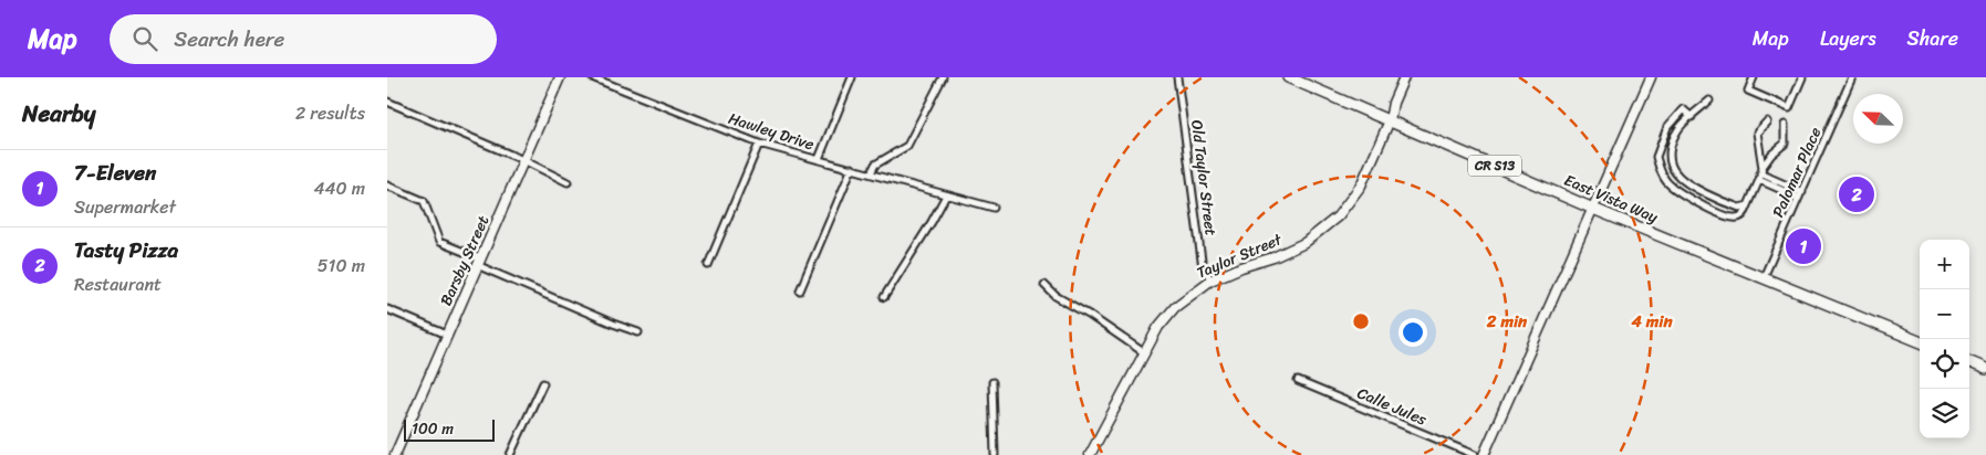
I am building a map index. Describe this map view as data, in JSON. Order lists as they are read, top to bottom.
{
  "streets": {
    "main road": ["CR S13", "East Vista Way"],
    "street": [
      "Hawley Drive",
      "Palomar Place",
      "Old Taylor Street",
      "Taylor Street",
      "Barsby Street",
      "Calle Jules"
    ]
  },
  "crossings": [
    ["Palomar Place", "East Vista Way"],
    ["Old Taylor Street", "Taylor Street"],
    ["East Vista Way", "Taylor Street"]
  ],
  "scale_bar": "100 m",
  "north": "top left",
  "page": {
    "header": "Map",
    "search": "Search here",
    "nav": ["Map", "Layers", "Share"],
    "heading": ["Nearby", "2 results"],
    "list": [
      {
        "mark": "1",
        "name": "7-Eleven",
        "note": "Supermarket",
        "value": "440 m"
      },
      {
        "mark": "2",
        "name": "Tasty Pizza",
        "note": "Restaurant",
        "value": "510 m"
      }
    ],
    "pins": ["2", "1"],
    "map_buttons": ["+", "−"],
    "scale": "100 m"
  },
  "rings": ["2 min", "4 min"]
}
